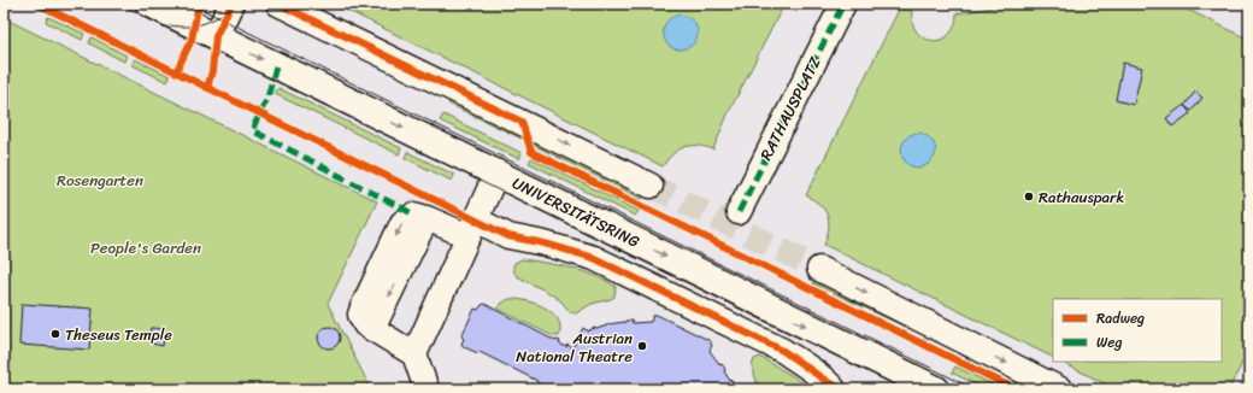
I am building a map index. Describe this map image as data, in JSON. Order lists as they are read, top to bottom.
{
  "streets": {
    "main road": ["UNIVERSITÄTSRING"],
    "street": ["RATHAUSPLATZ"]
  },
  "one_way": ["UNIVERSITÄTSRING"],
  "parks": ["Rosengarten", "People's Garden"],
  "places": ["Rathauspark", "Theseus Temple", "Austrian National Theatre"],
  "legend": ["Radweg", "Weg"]
}
